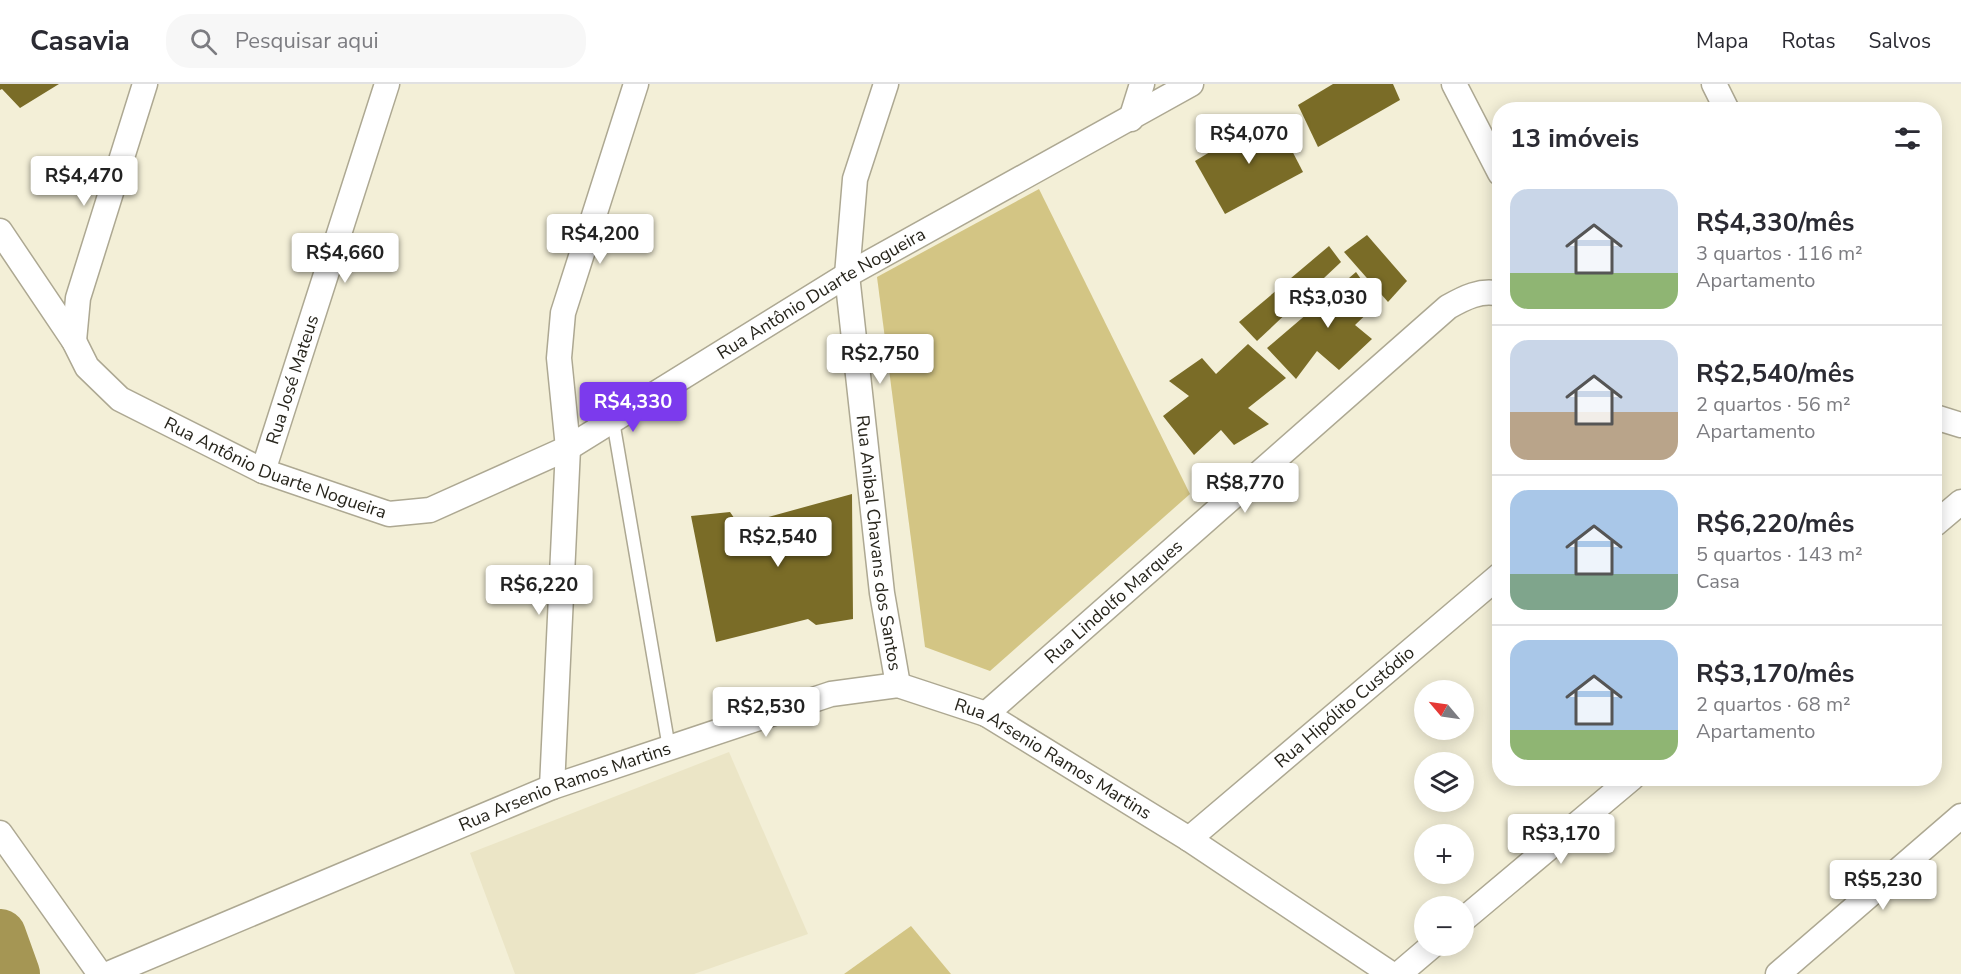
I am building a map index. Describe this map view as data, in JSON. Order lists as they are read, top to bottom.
{
  "streets": {
    "street": [
      "Rua Antônio Duarte Nogueira",
      "Rua José Mateus",
      "Rua Anibal Chavans dos Santos",
      "Rua Lindolfo Marques",
      "Rua Hipólito Custódio",
      "Rua Arsenio Ramos Martins"
    ]
  },
  "crossings": [
    ["Rua Antônio Duarte Nogueira", "Rua José Mateus"],
    ["Rua Antônio Duarte Nogueira", "Rua Anibal Chavans dos Santos"],
    ["Rua Anibal Chavans dos Santos", "Rua Arsenio Ramos Martins"],
    ["Rua Lindolfo Marques", "Rua Arsenio Ramos Martins"],
    ["Rua Hipólito Custódio", "Rua Arsenio Ramos Martins"]
  ],
  "north": "top left",
  "page": {
    "header": "Casavia",
    "search": "Pesquisar aqui",
    "nav": ["Mapa", "Rotas", "Salvos"],
    "heading": "13 imóveis",
    "price": [
      "R$4,070",
      "R$4,470",
      "R$4,200",
      "R$4,660",
      "R$3,030",
      "R$2,750",
      "R$4,330",
      "R$8,770",
      "R$2,540",
      "R$6,220",
      "R$2,530",
      "R$3,170",
      "R$5,230"
    ],
    "list": [
      {
        "name": "R$4,330/mês",
        "note": "3 quartos · 116 m² · Apartamento"
      },
      {
        "name": "R$2,540/mês",
        "note": "2 quartos · 56 m² · Apartamento"
      },
      {
        "name": "R$6,220/mês",
        "note": "5 quartos · 143 m² · Casa"
      },
      {
        "name": "R$3,170/mês",
        "note": "2 quartos · 68 m² · Apartamento"
      }
    ],
    "map_buttons": ["+", "−"]
  }
}
